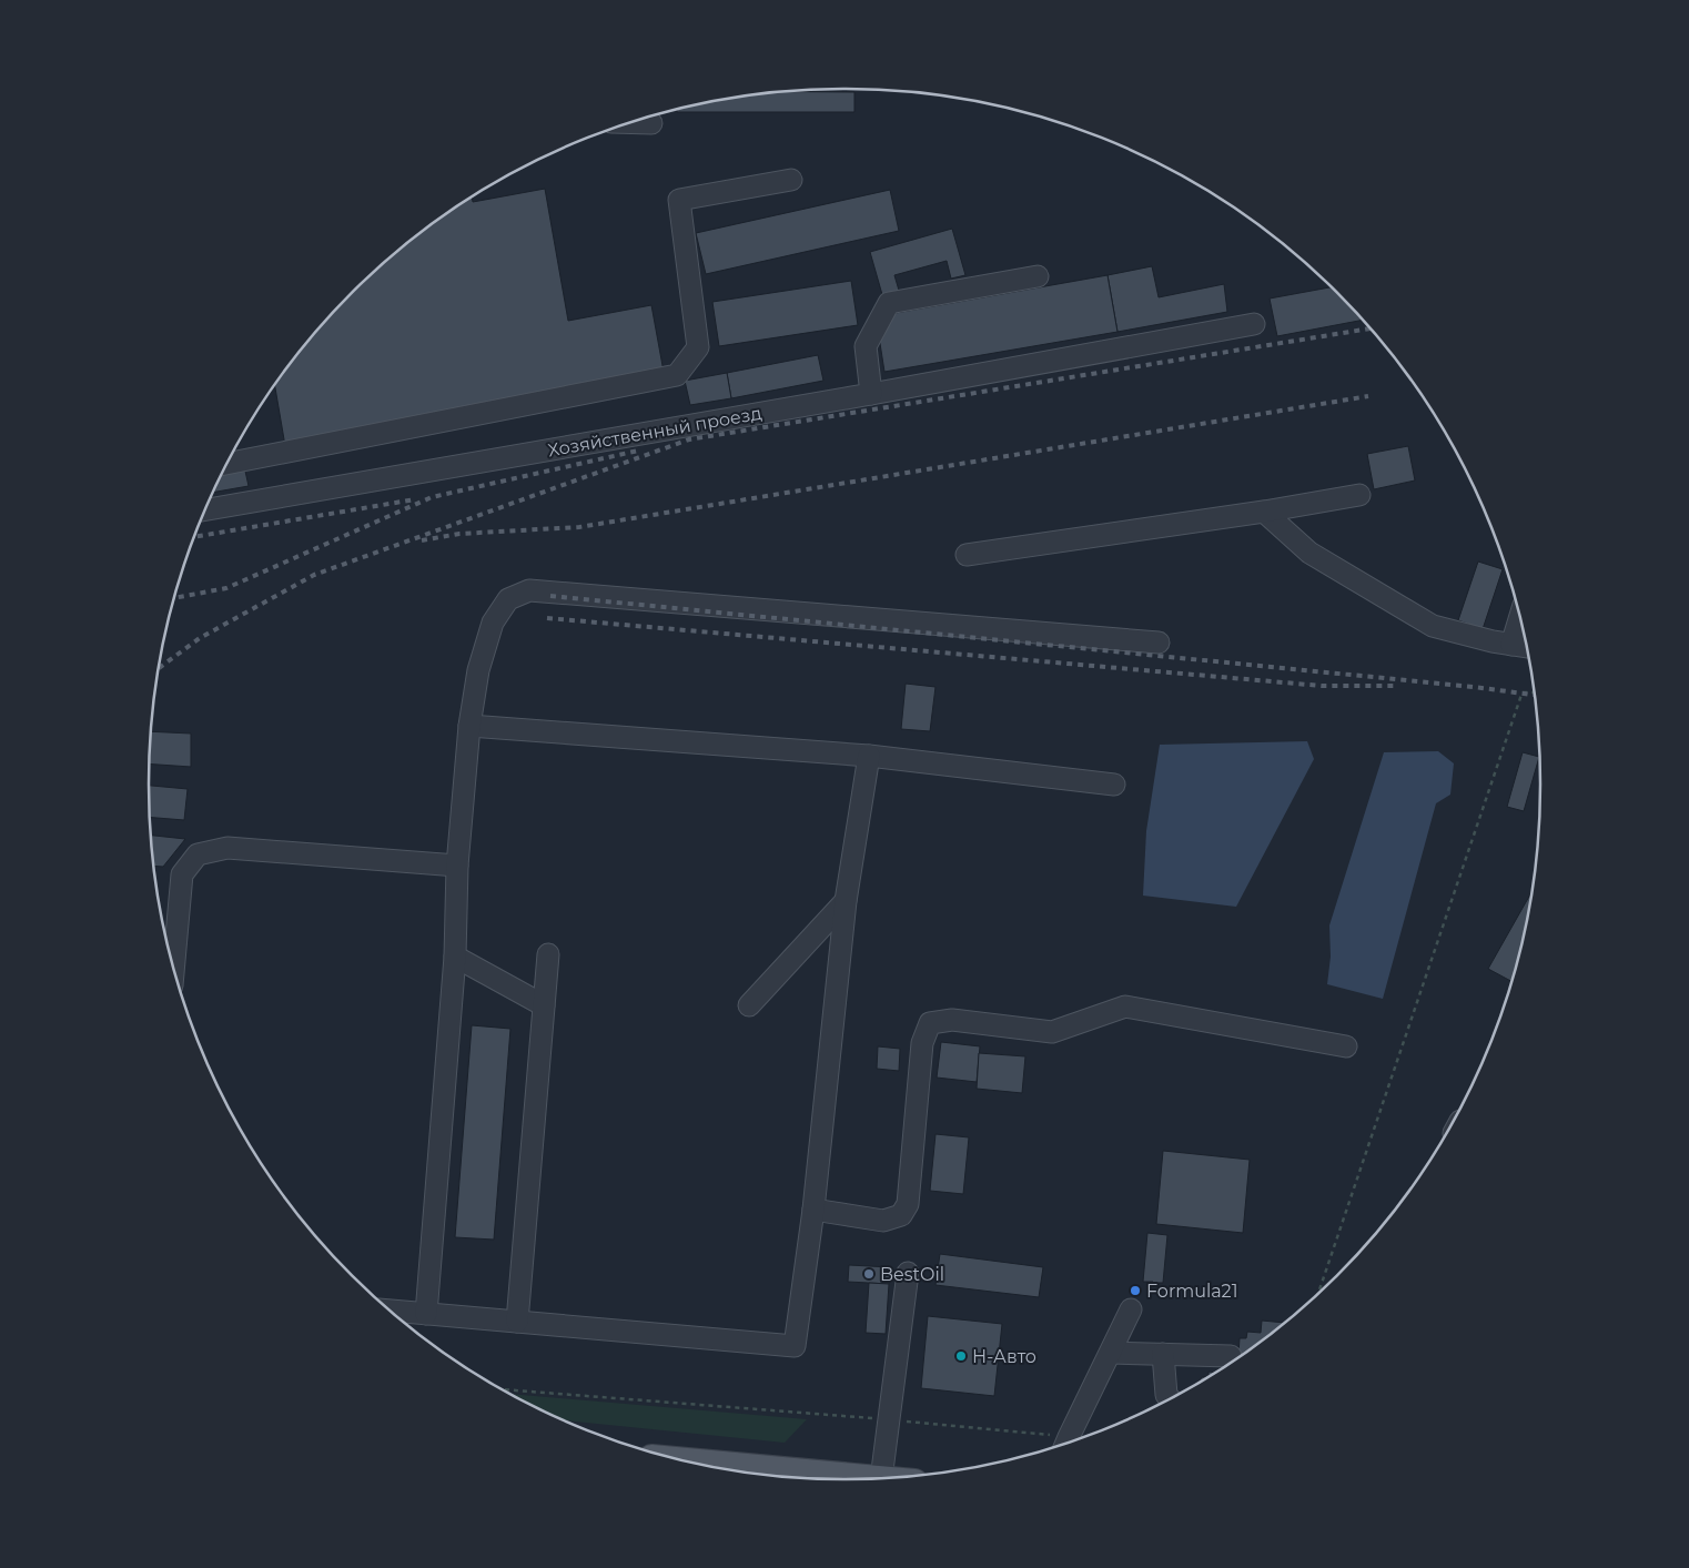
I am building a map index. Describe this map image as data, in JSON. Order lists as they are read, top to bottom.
{
  "streets": {
    "street": ["Хозяйственный проезд"]
  },
  "places": ["BestOil", "Formula21", "Н-Авто"]
}
